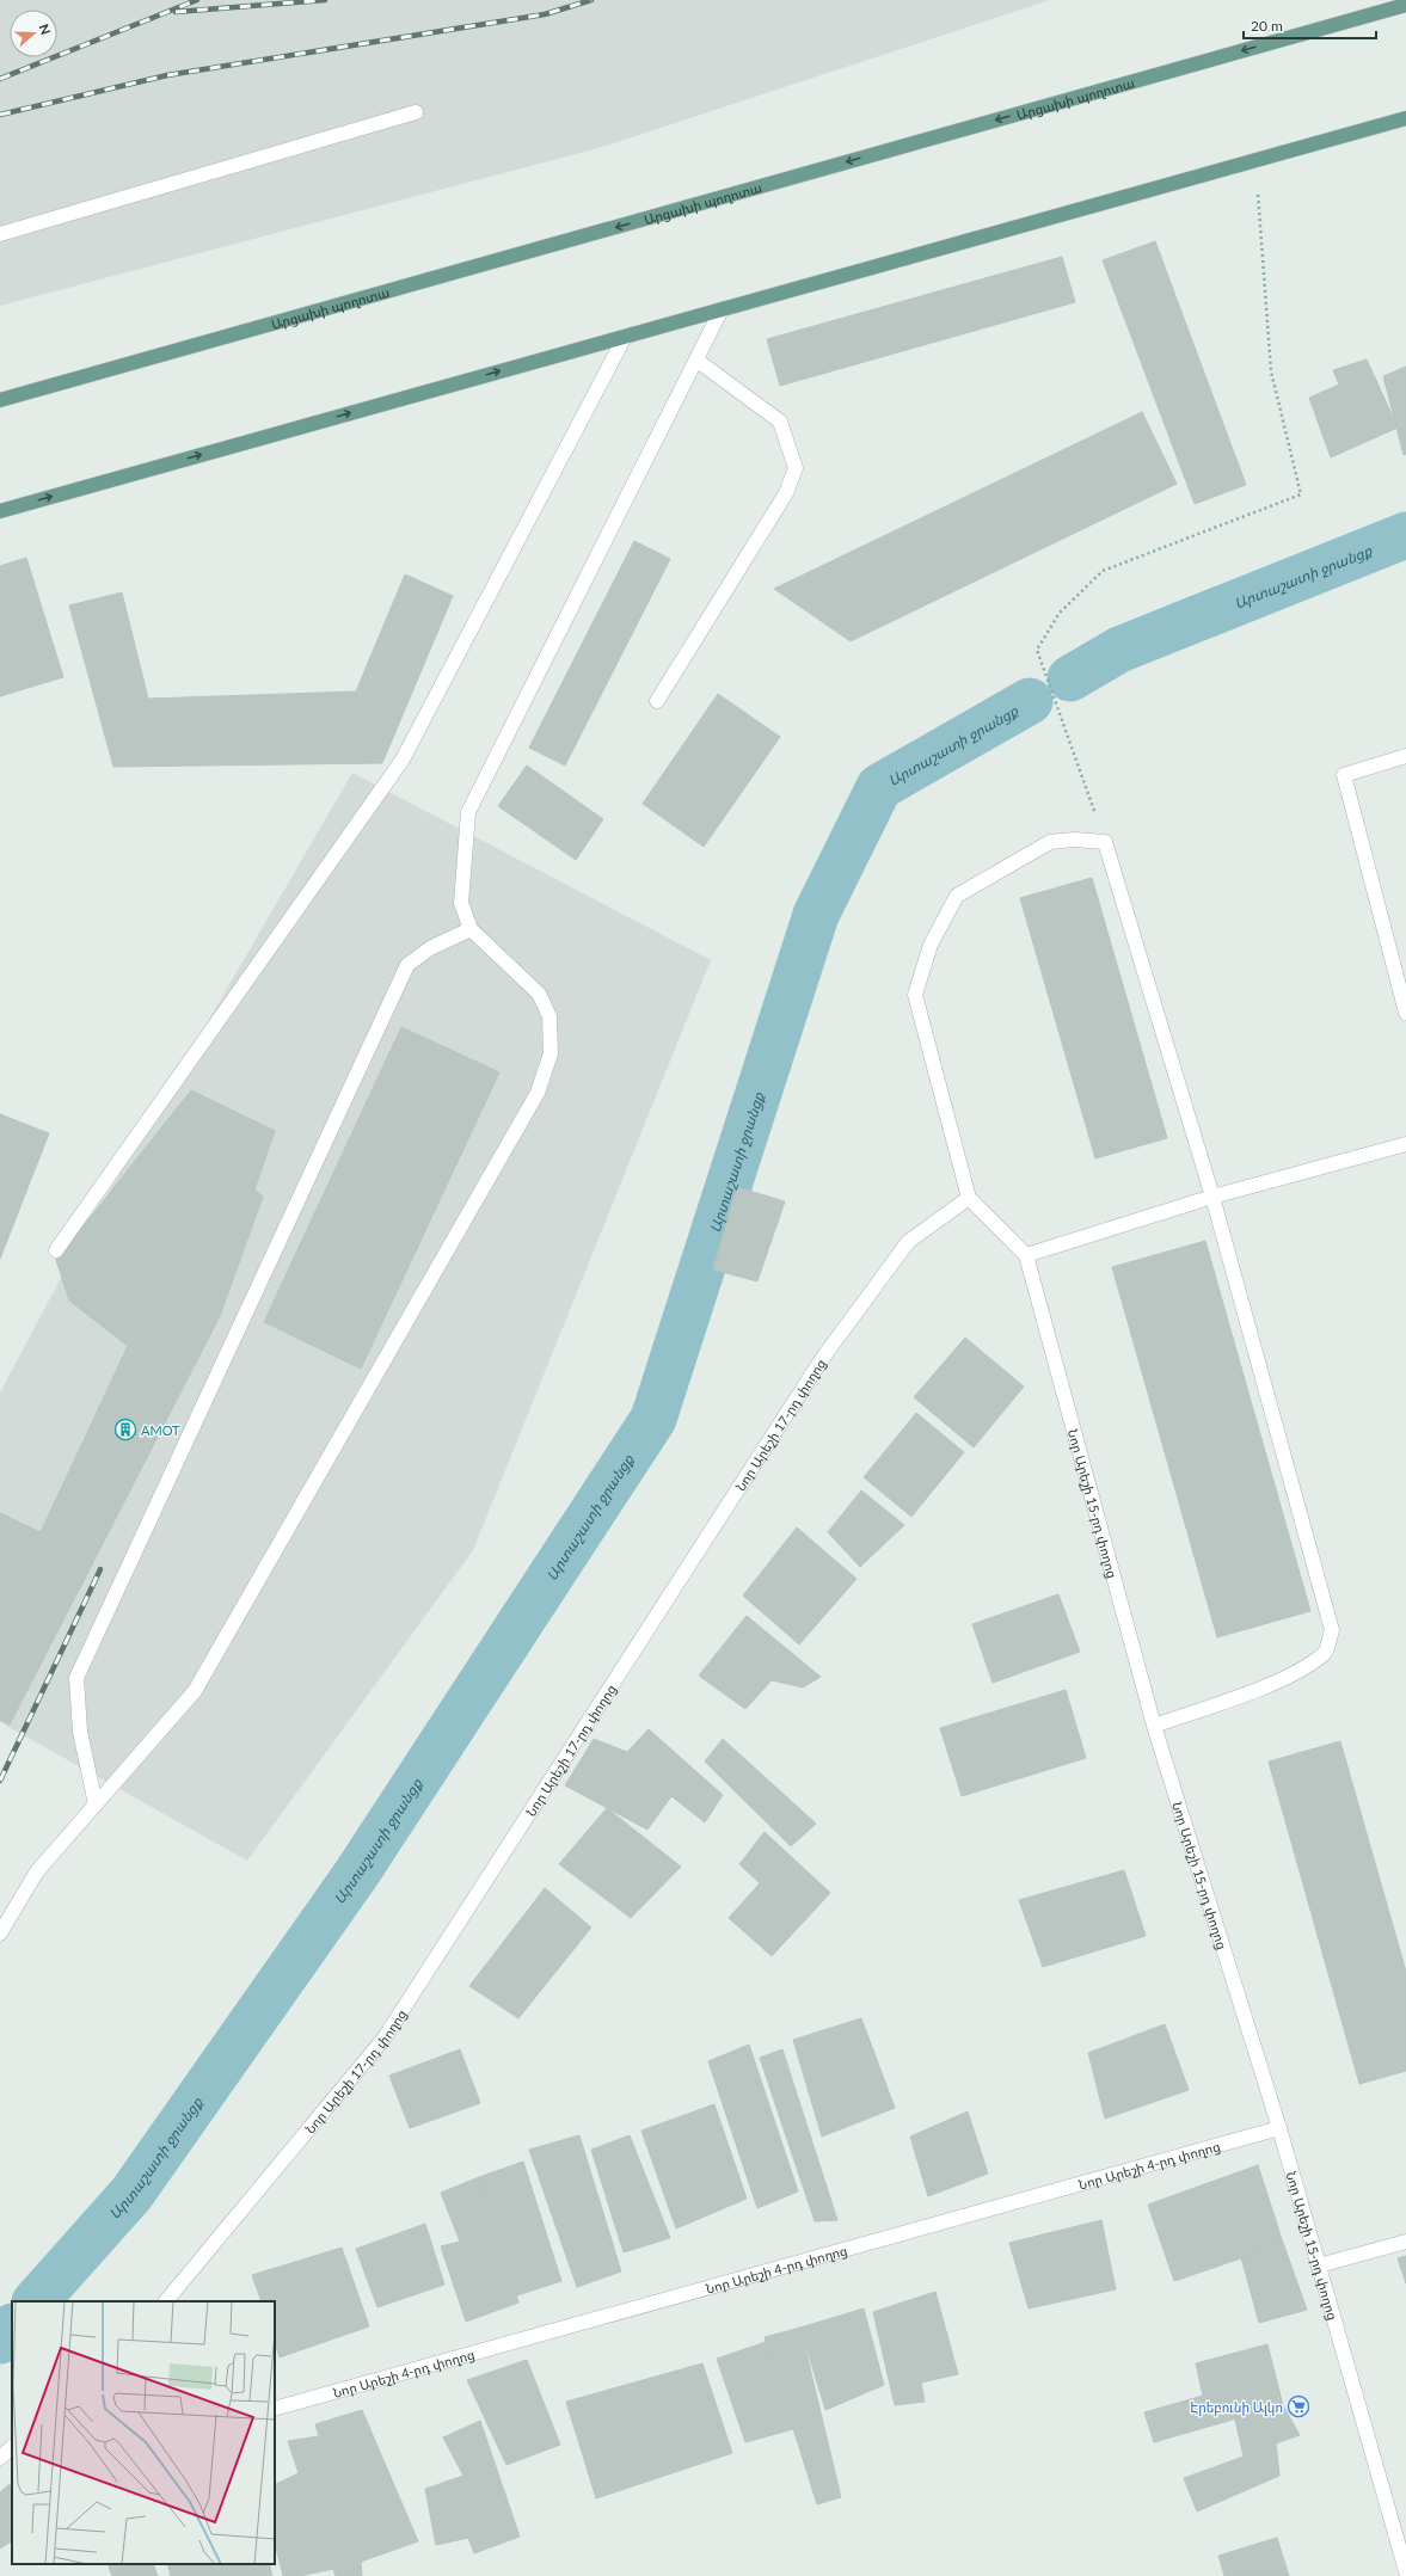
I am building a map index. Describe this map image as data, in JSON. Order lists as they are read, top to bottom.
{
  "streets": {
    "main road": ["Արցախի պողոտա"],
    "street": ["Նոր Արեշի 17-րդ փողոց", "Նոր Արեշի 15-րդ փողոց", "Նոր Արեշի 4-րդ փողոց"]
  },
  "crossings": [
    ["Նոր Արեշի 17-րդ փողոց", "Նոր Արեշի 15-րդ փողոց"],
    ["Նոր Արեշի 15-րդ փողոց", "Նոր Արեշի 4-րդ փողոց"]
  ],
  "water": ["Արտաշատի ջրանցք"],
  "places": {
    "building": ["AMOT"],
    "supermarket": ["Էրեբունի Ալկո"]
  },
  "scale_bar": "20 m",
  "north": "right"
}
